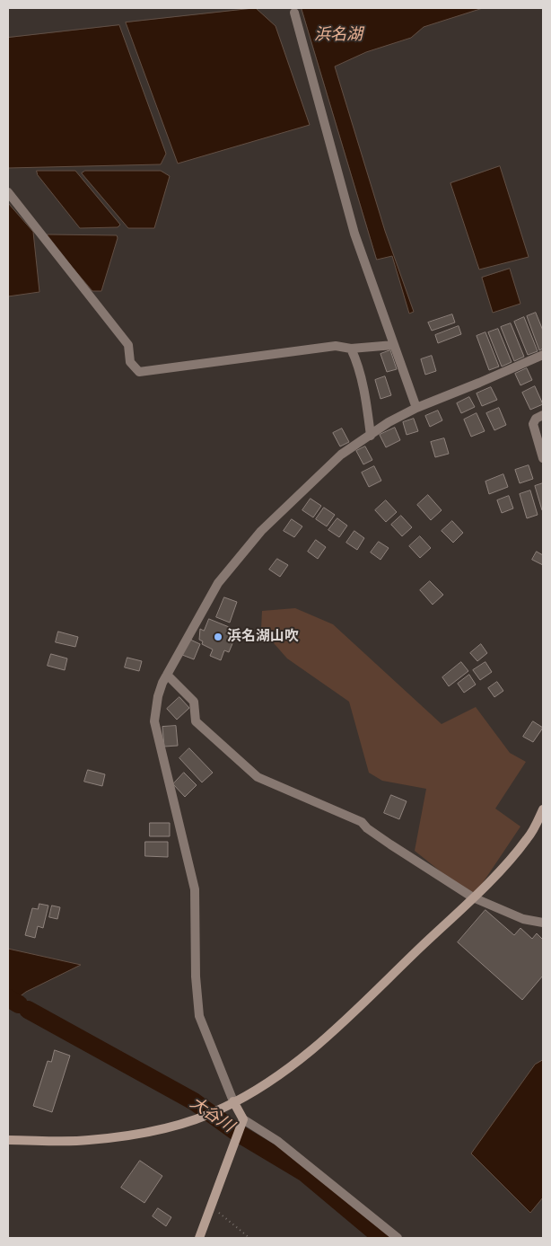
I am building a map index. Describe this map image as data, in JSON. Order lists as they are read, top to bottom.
{
  "water": ["浜名湖", "大谷川"],
  "places": ["浜名湖山吹"]
}
